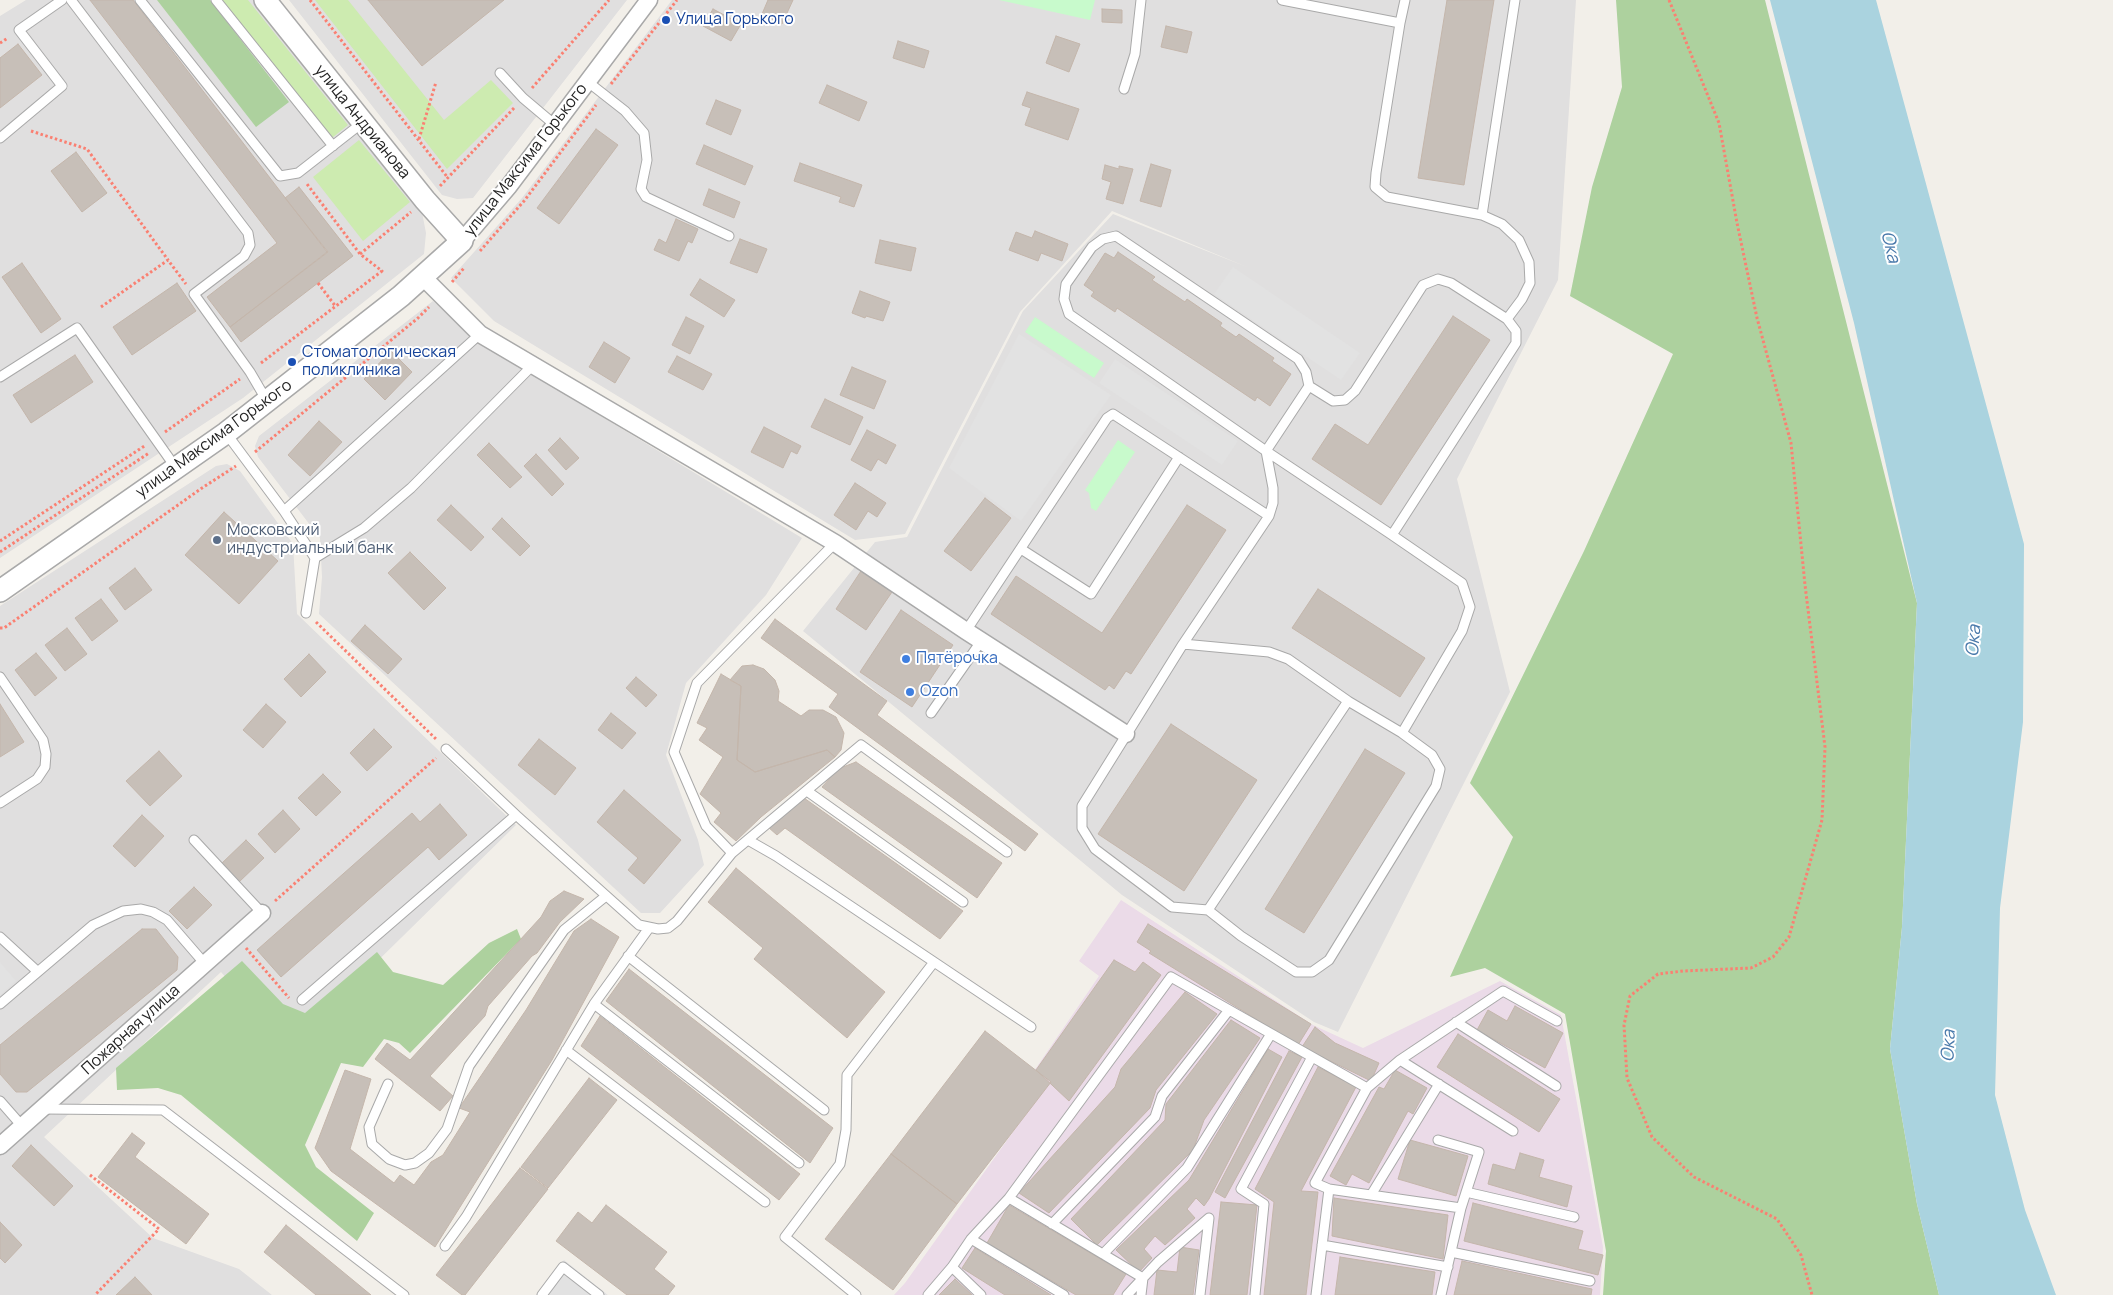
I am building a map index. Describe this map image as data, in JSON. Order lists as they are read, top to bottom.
{
  "streets": {
    "street": ["улица Андрианова", "улица Максима Горького", "Пожарная улица"]
  },
  "crossings": [
    ["улица Андрианова", "улица Максима Горького"]
  ],
  "water": ["Ока"],
  "places": [
    "Улица Горького",
    "Стоматологическая поликлиника",
    "Московский индустриальный банк",
    "Пятёрочка",
    "Ozon"
  ]
}
